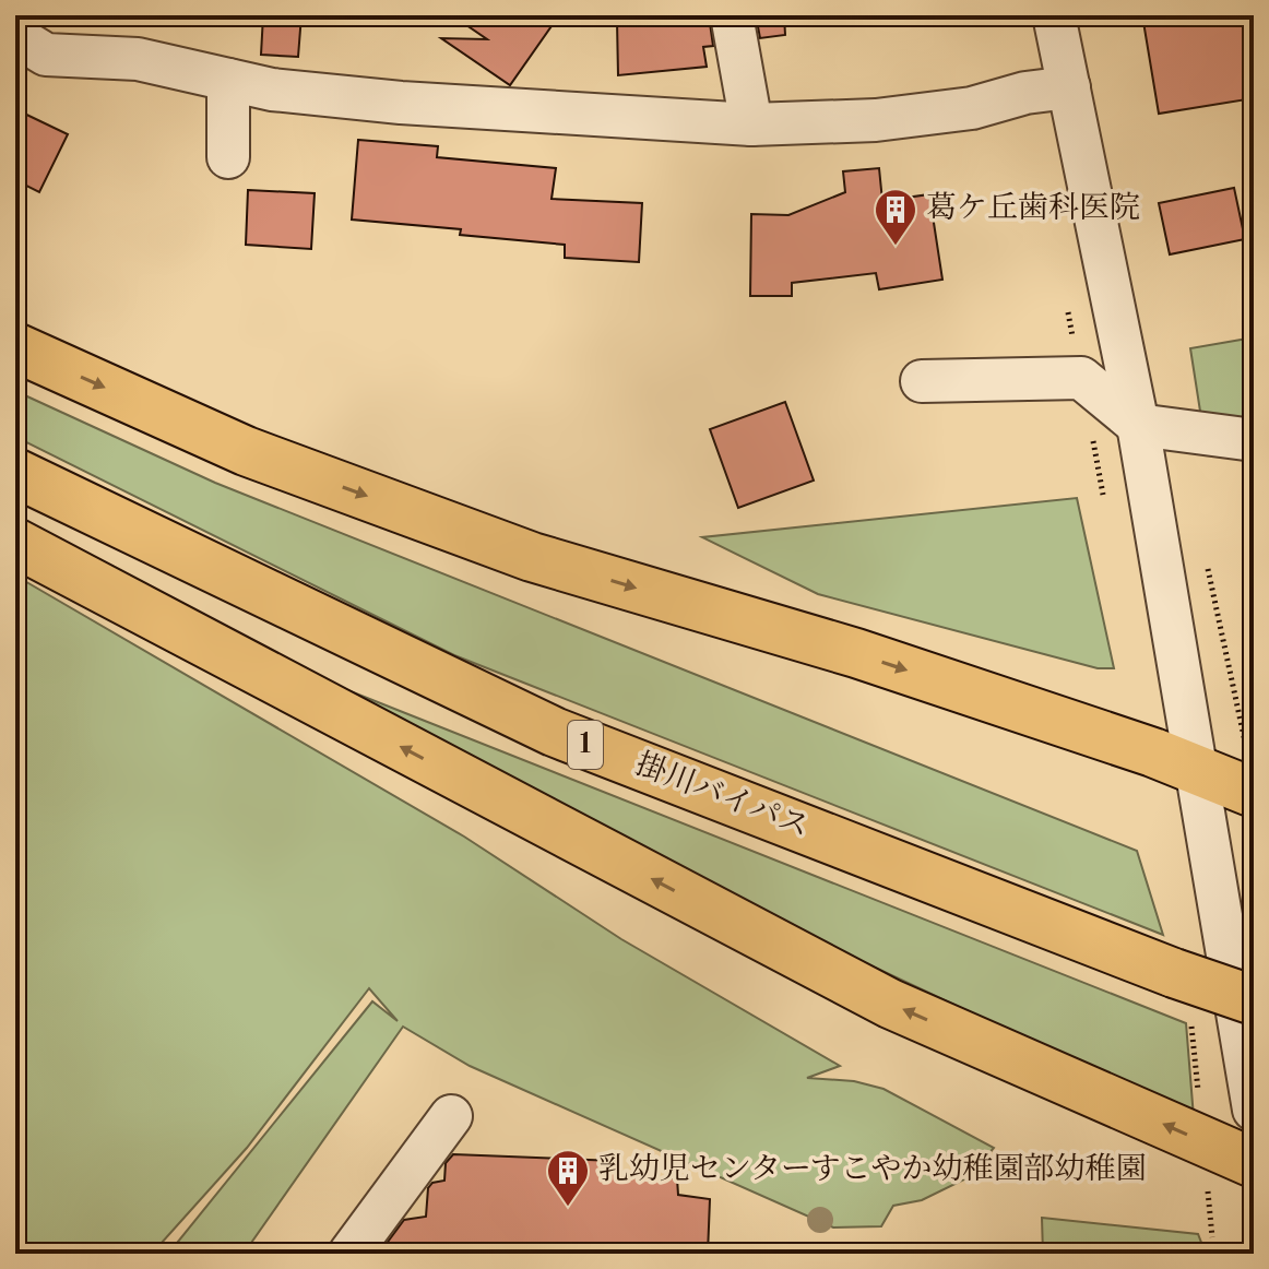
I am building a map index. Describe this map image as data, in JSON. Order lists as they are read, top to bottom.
{
  "streets": {
    "highway": ["1", "掛川バイパス"]
  },
  "places": {
    "building": ["葛ケ丘歯科医院", "乳幼児センターすこやか幼稚園部幼稚園"]
  }
}
